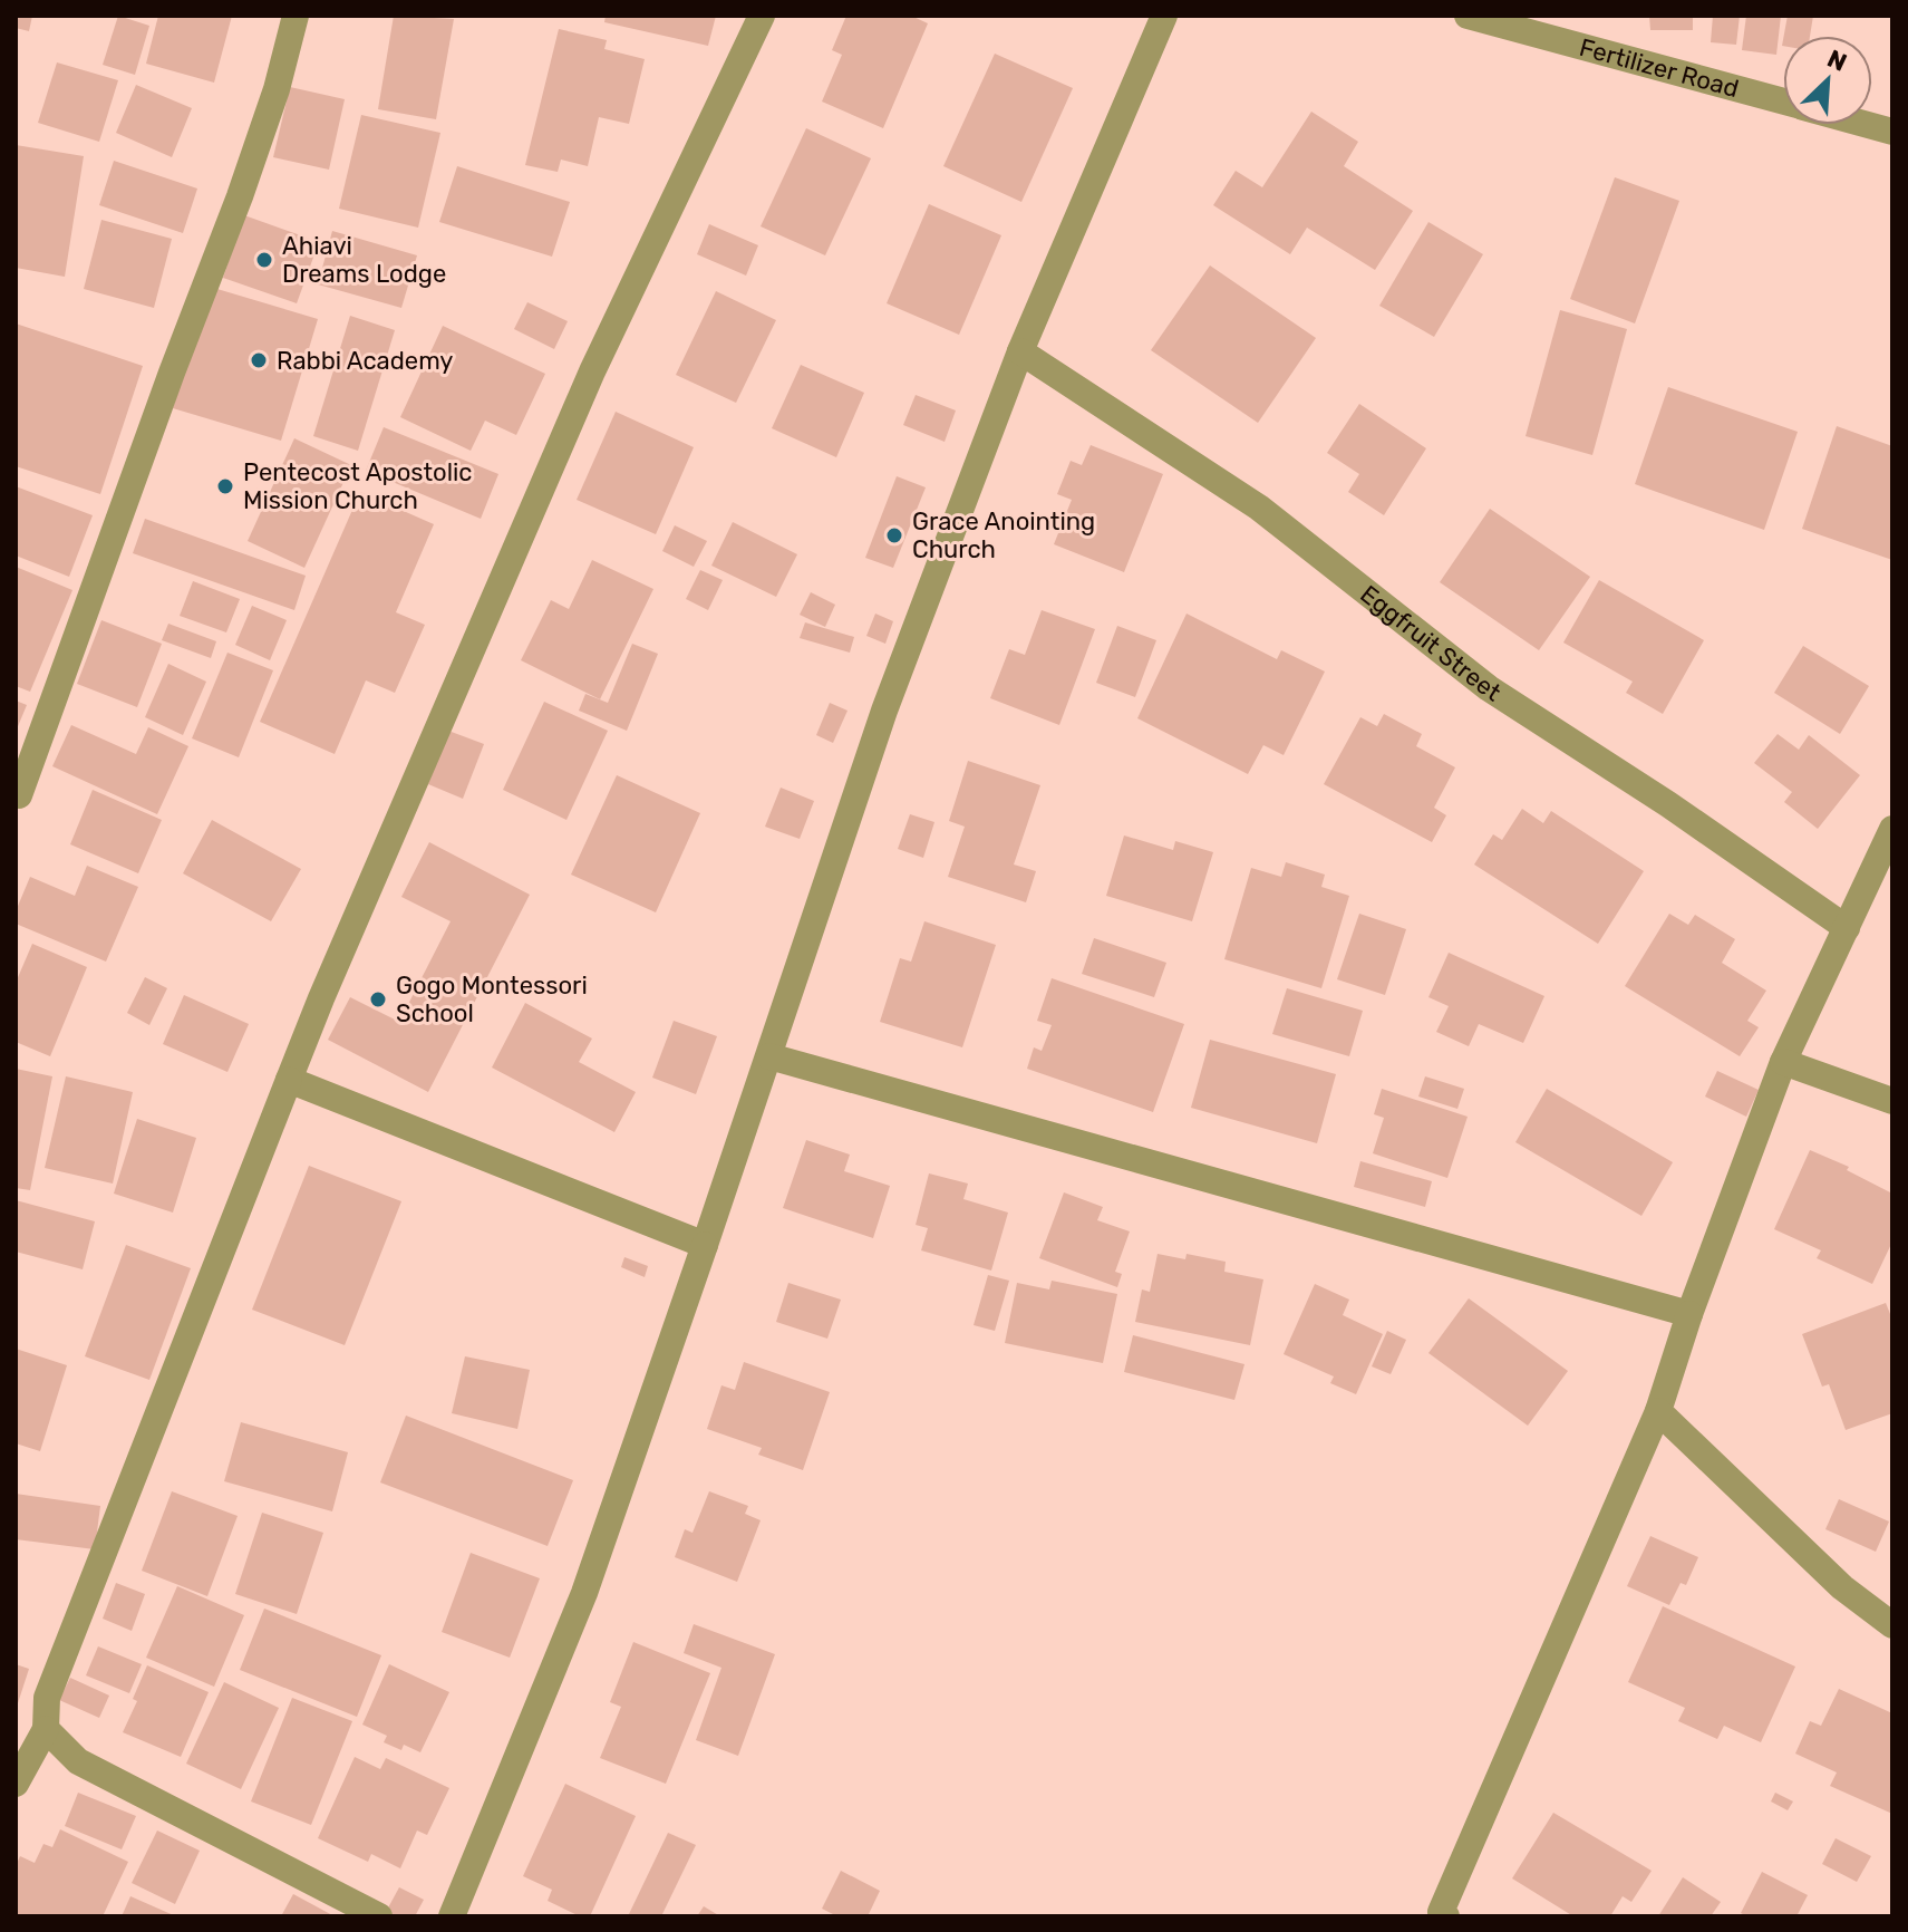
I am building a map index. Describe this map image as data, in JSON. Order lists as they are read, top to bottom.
{
  "streets": {
    "street": ["Fertilizer Road", "Eggfruit Street"]
  },
  "places": [
    "Ahiavi Dreams Lodge",
    "Rabbi Academy",
    "Pentecost Apostolic Mission Church",
    "Grace Anointing Church",
    "Gogo Montessori School"
  ],
  "north": "top right"
}
